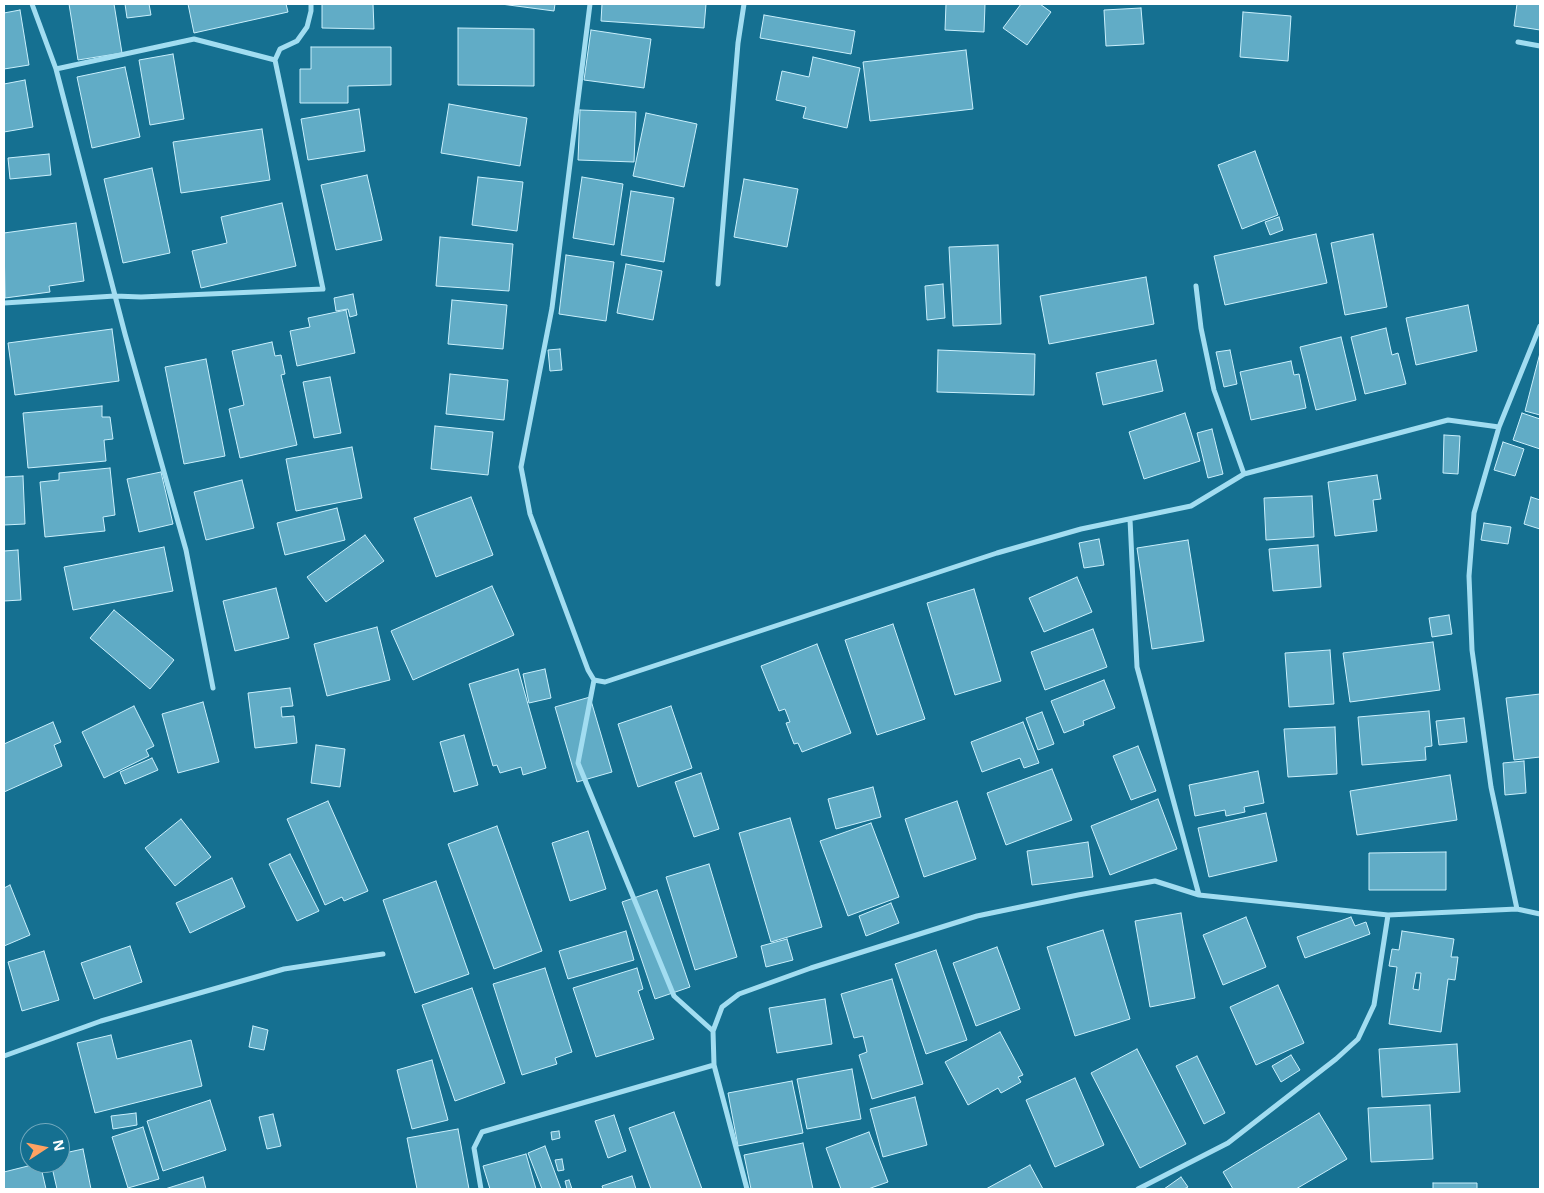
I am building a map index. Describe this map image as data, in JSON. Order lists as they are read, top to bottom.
{
  "north": "right"
}
